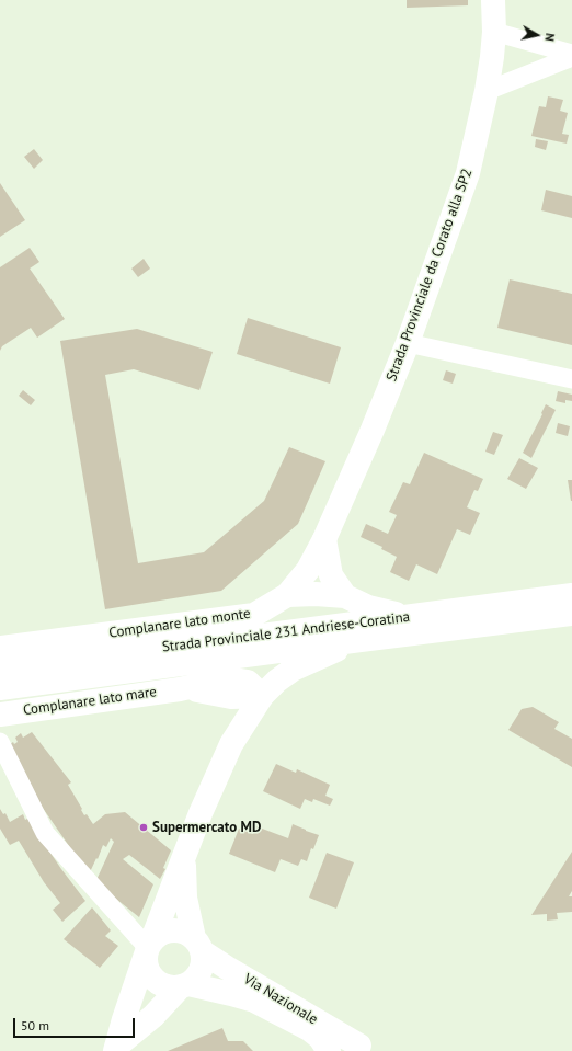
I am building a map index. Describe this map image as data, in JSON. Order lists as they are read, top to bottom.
{
  "streets": {
    "main road": [
      "Strada Provinciale da Corato alla SP2",
      "Complanare lato monte",
      "Strada Provinciale 231 Andriese-Coratina",
      "Complanare lato mare",
      "Via Nazionale"
    ]
  },
  "crossings": [
    ["Strada Provinciale da Corato alla SP2", "Complanare lato monte"]
  ],
  "places": ["Supermercato MD"],
  "scale_bar": "50 m",
  "north": "right"
}
